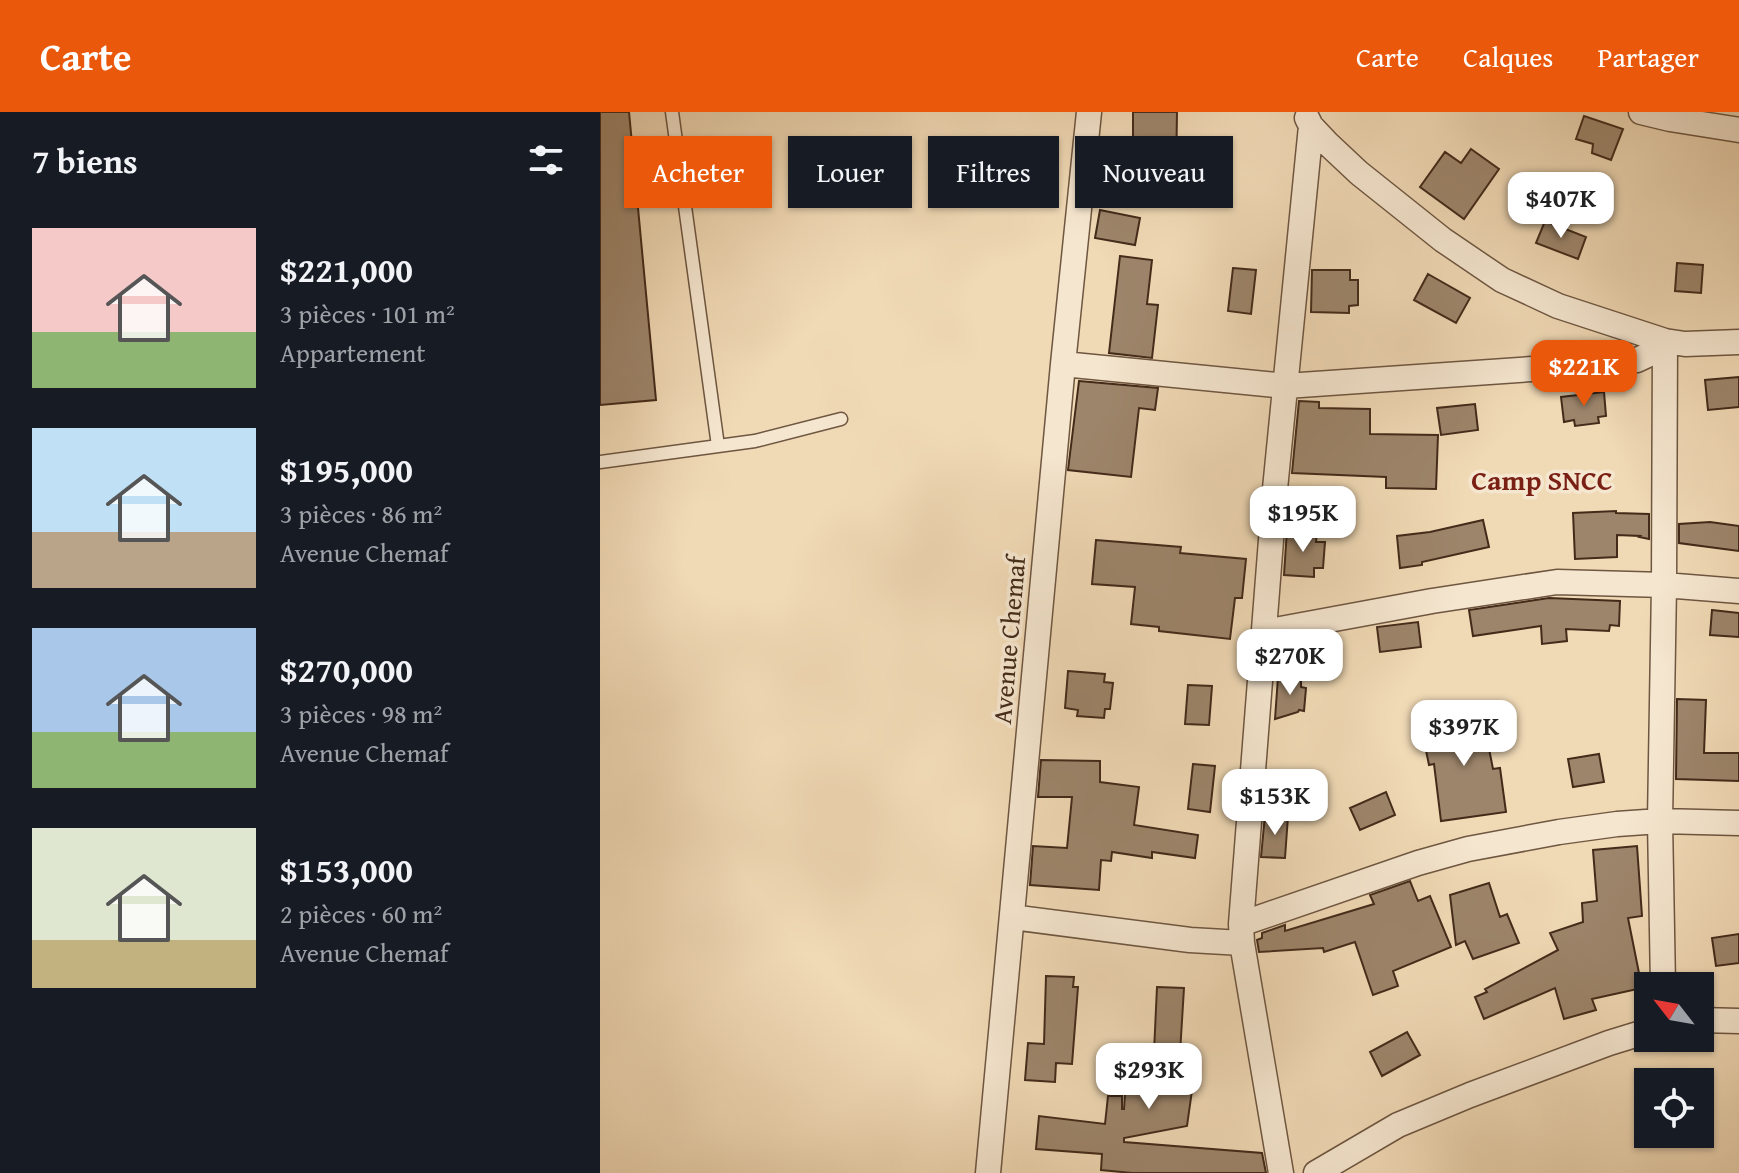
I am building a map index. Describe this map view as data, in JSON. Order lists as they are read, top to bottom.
{
  "streets": {
    "street": ["Avenue Chemaf"]
  },
  "districts": ["Camp SNCC"],
  "north": "top left",
  "page": {
    "header": "Carte",
    "nav": ["Carte", "Calques", "Partager"],
    "heading": "7 biens",
    "chip": [
      "Acheter",
      "Louer",
      "Filtres",
      "Nouveau"
    ],
    "price": [
      "$407K",
      "$221K",
      "$195K",
      "$270K",
      "$397K",
      "$153K",
      "$293K"
    ],
    "list": [
      {
        "name": "$221,000",
        "note": "3 pièces · 101 m² · Appartement"
      },
      {
        "name": "$195,000",
        "note": "3 pièces · 86 m² · Avenue Chemaf"
      },
      {
        "name": "$270,000",
        "note": "3 pièces · 98 m² · Avenue Chemaf"
      },
      {
        "name": "$153,000",
        "note": "2 pièces · 60 m² · Avenue Chemaf"
      }
    ]
  }
}
